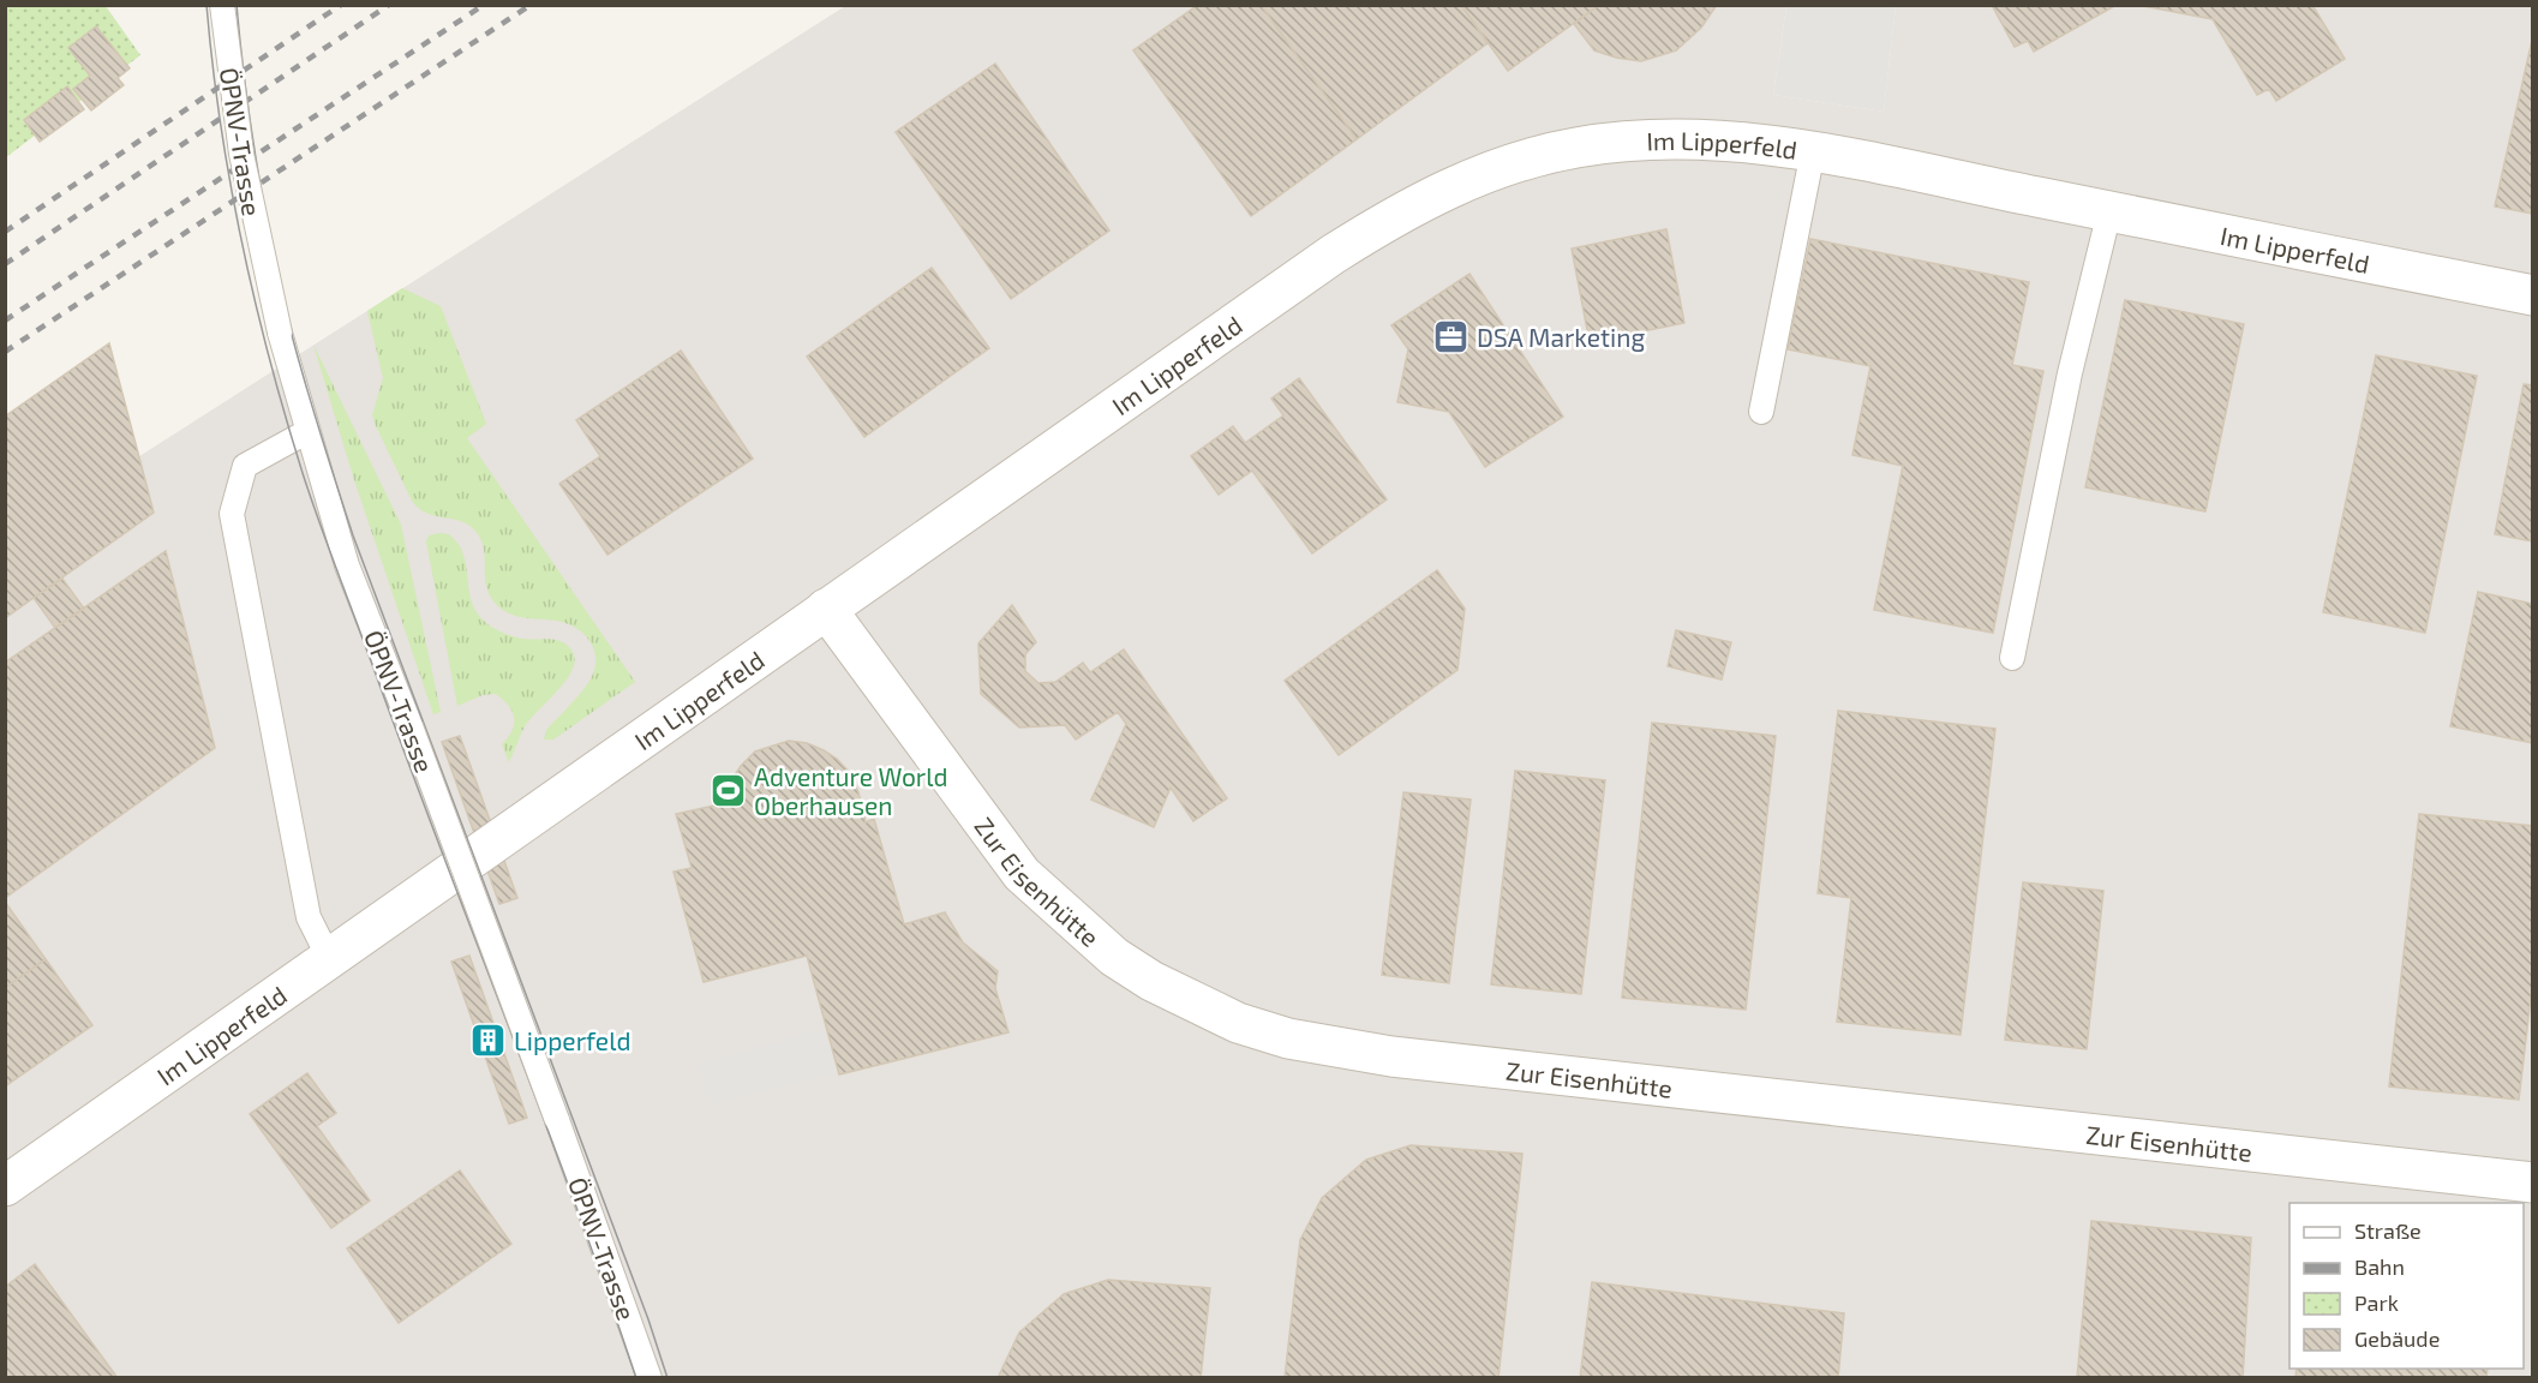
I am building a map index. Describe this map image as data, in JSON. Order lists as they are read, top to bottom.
{
  "streets": {
    "street": ["Im Lipperfeld", "Zur Eisenhütte"],
    "lane": ["ÖPNV-Trasse"]
  },
  "crossings": [
    ["Im Lipperfeld", "Zur Eisenhütte"]
  ],
  "places": {
    "office": ["DSA Marketing"],
    "sports": ["Adventure World Oberhausen"],
    "building": ["Lipperfeld"]
  },
  "legend": [
    "Straße",
    "Bahn",
    "Park",
    "Gebäude"
  ]
}
